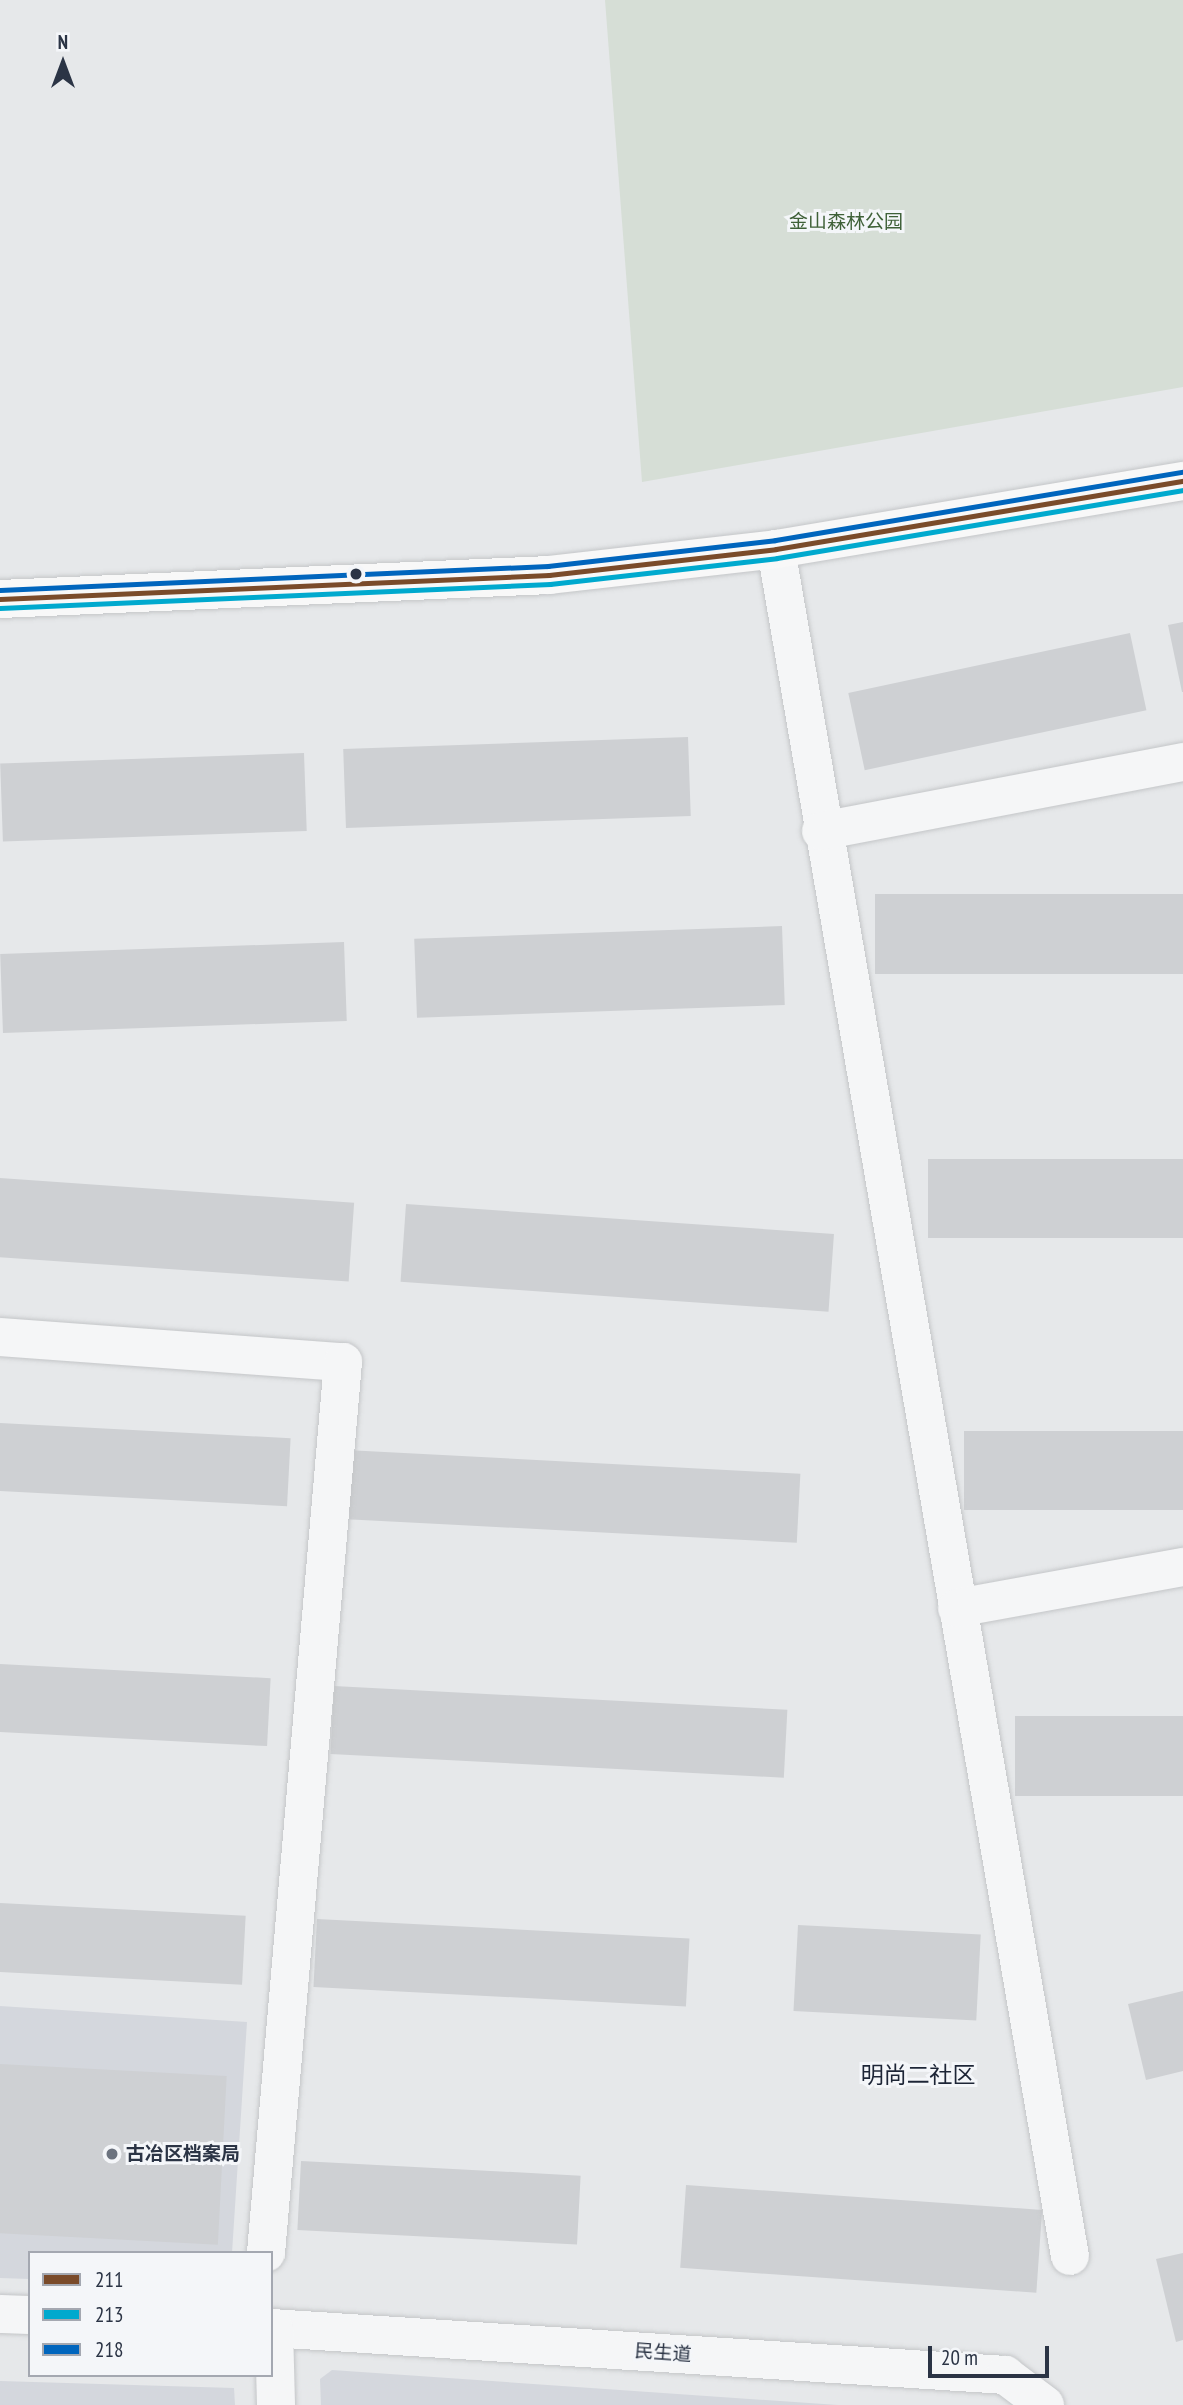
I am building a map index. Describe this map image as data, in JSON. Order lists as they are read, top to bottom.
{
  "streets": {
    "street": ["民生道"]
  },
  "districts": ["明尚二社区"],
  "parks": ["金山森林公园"],
  "places": ["古冶区档案局"],
  "lines": ["transit line 218", "transit line 211", "transit line 213"],
  "legend": ["211", "213", "218"],
  "scale_bar": "20 m",
  "north": "top"
}
